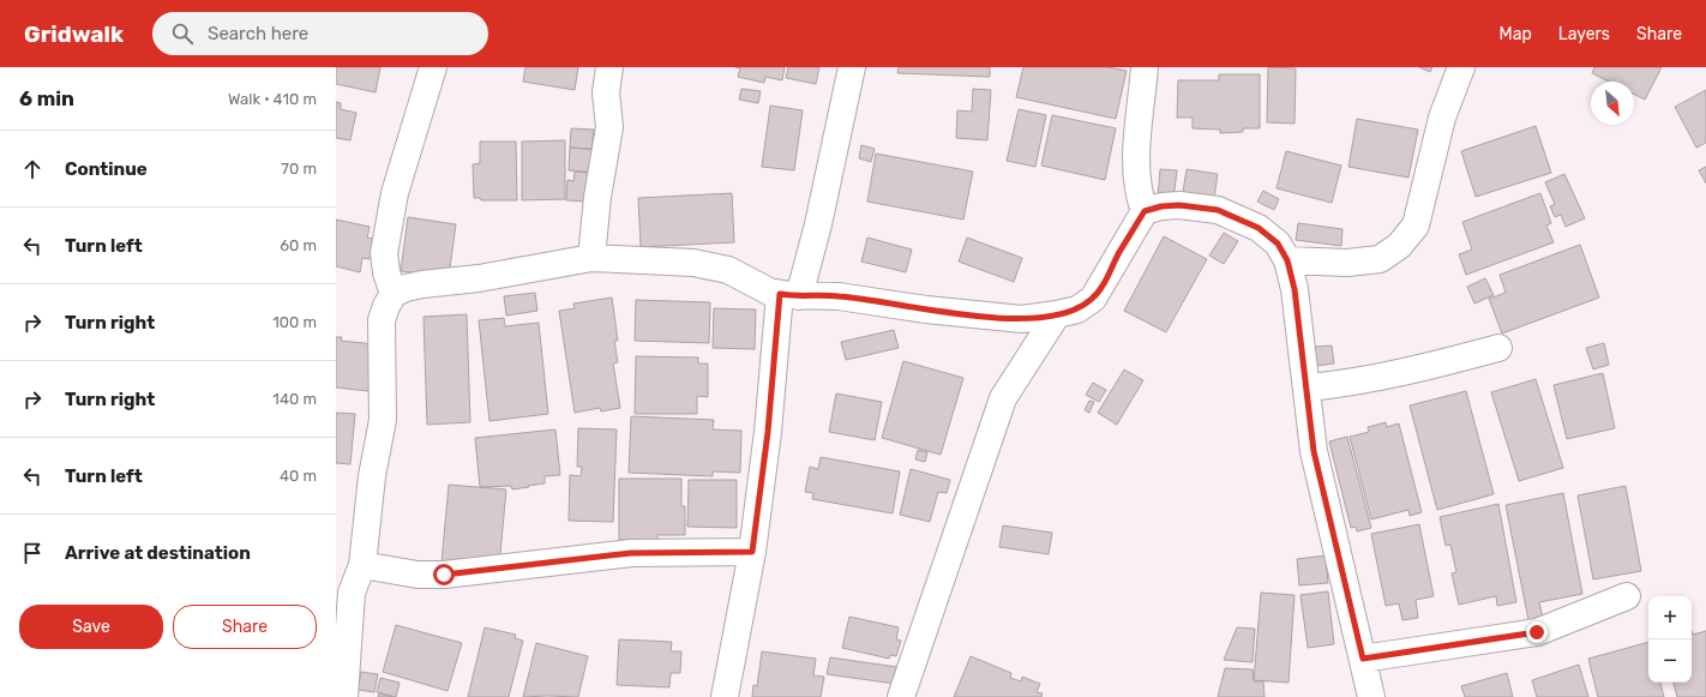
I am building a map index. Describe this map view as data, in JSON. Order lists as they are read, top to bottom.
{
  "north": "bottom right",
  "page": {
    "header": "Gridwalk",
    "search": "Search here",
    "nav": ["Map", "Layers", "Share"],
    "heading": ["6 min", "Walk · 410 m"],
    "list": [
      ["Continue", "70 m"],
      ["Turn left", "60 m"],
      ["Turn right", "100 m"],
      ["Turn right", "140 m"],
      ["Turn left", "40 m"],
      "Arrive at destination"
    ],
    "buttons": ["Save", "Share"],
    "map_buttons": ["+", "−"]
  }
}
